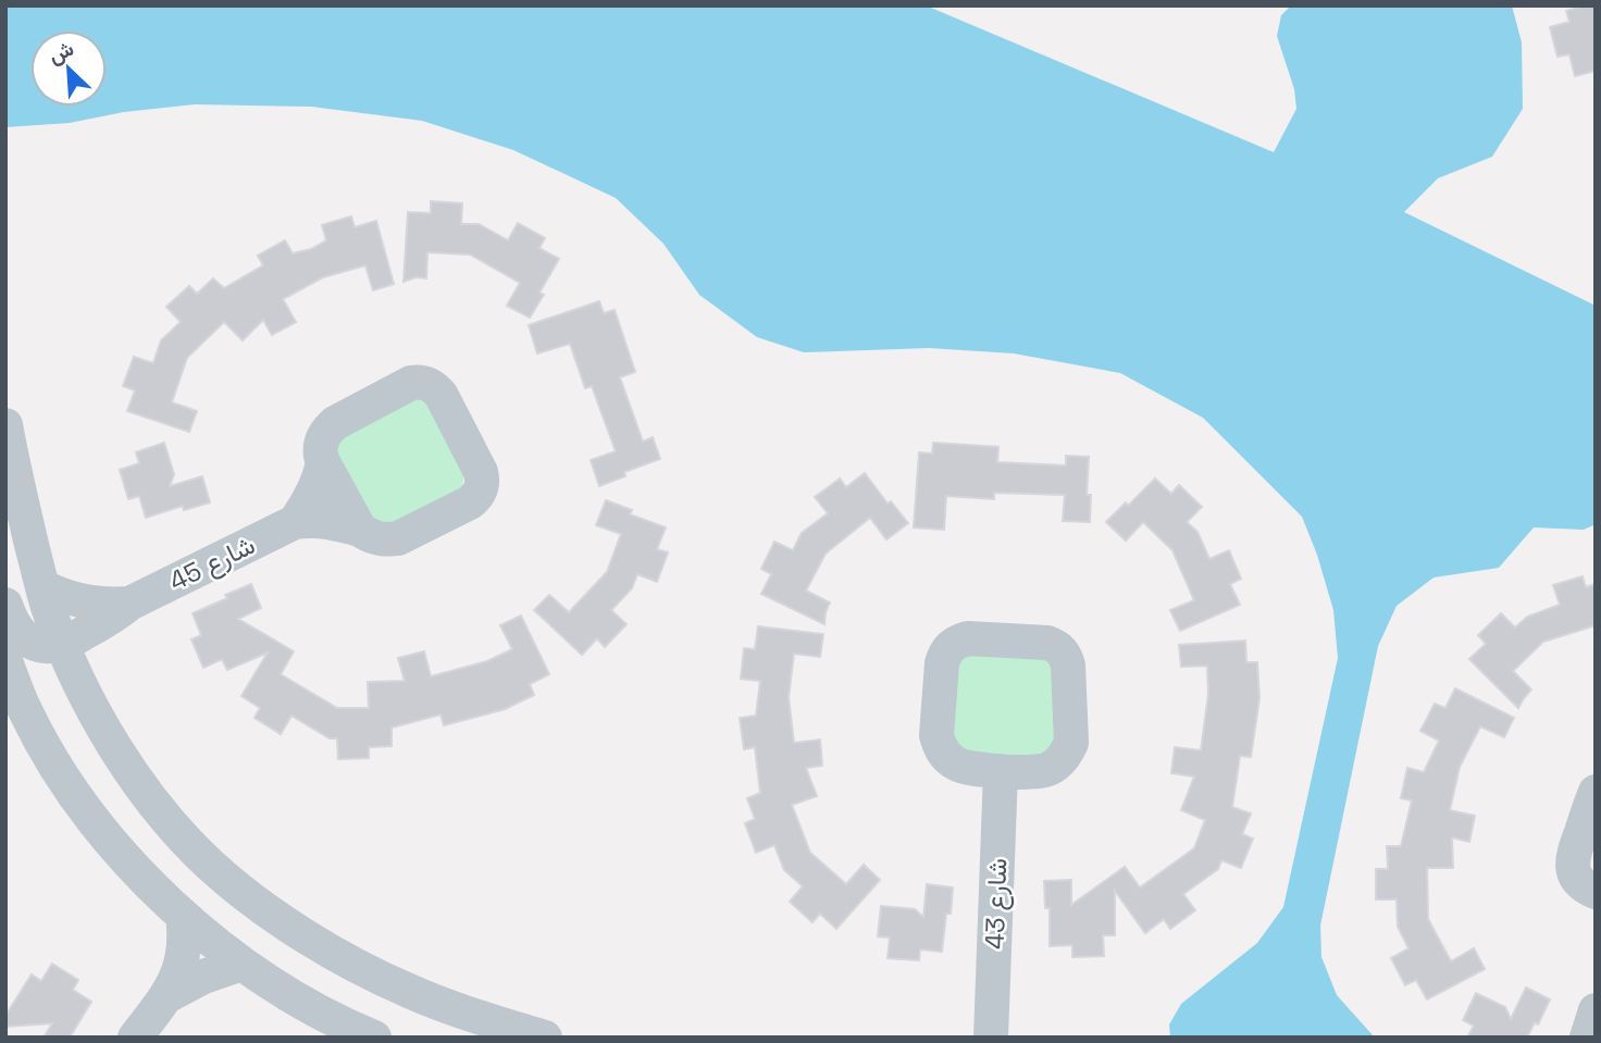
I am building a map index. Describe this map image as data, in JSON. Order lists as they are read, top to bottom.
{
  "streets": {
    "street": ["شارع 45", "شارع 43"]
  },
  "north": "top left"
}
